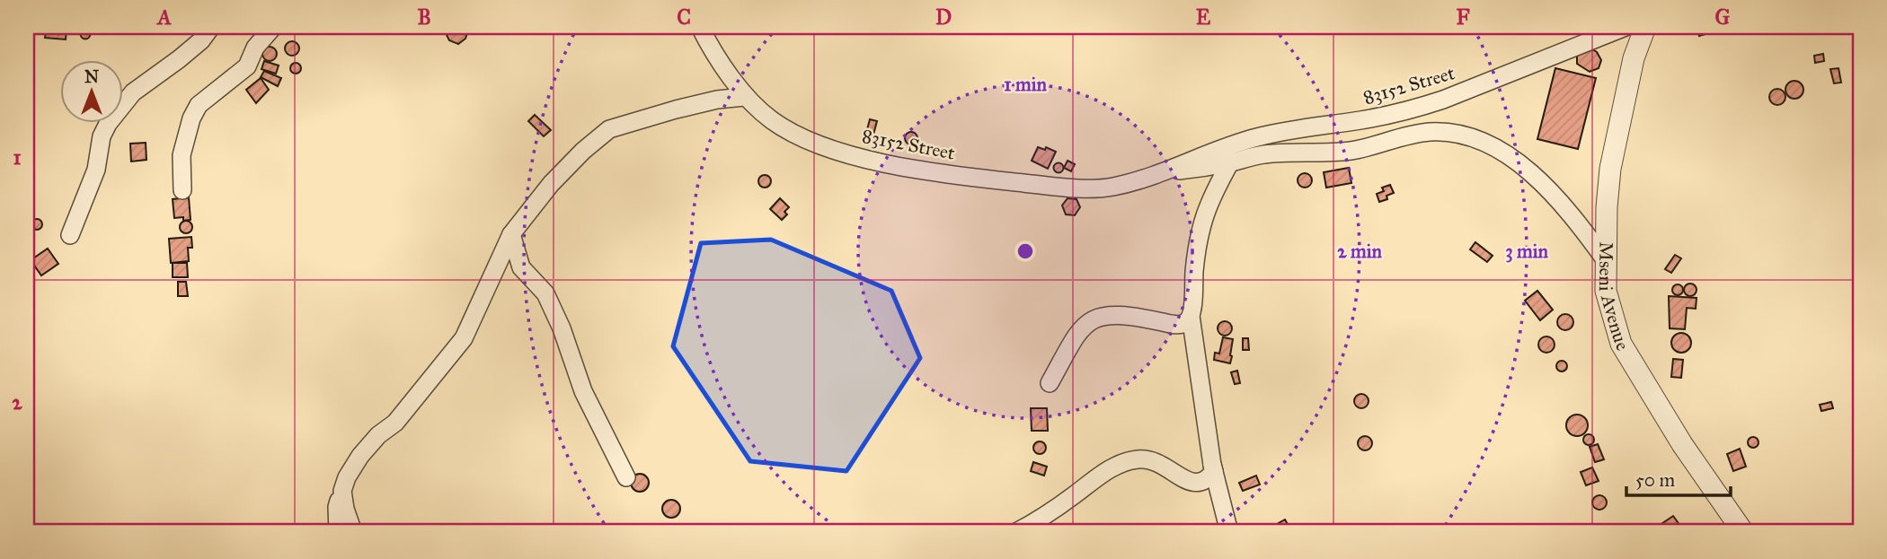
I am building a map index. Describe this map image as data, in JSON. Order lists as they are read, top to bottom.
{
  "streets": {
    "street": ["83152 Street", "Mseni Avenue"]
  },
  "crossings": [
    ["83152 Street", "Mseni Avenue"]
  ],
  "scale_bar": "50 m",
  "north": "top",
  "grid": {
    "columns": [
      "A",
      "B",
      "C",
      "D",
      "E",
      "F",
      "G"
    ],
    "rows": ["1", "2"]
  },
  "rings": ["1 min", "2 min", "3 min"]
}
